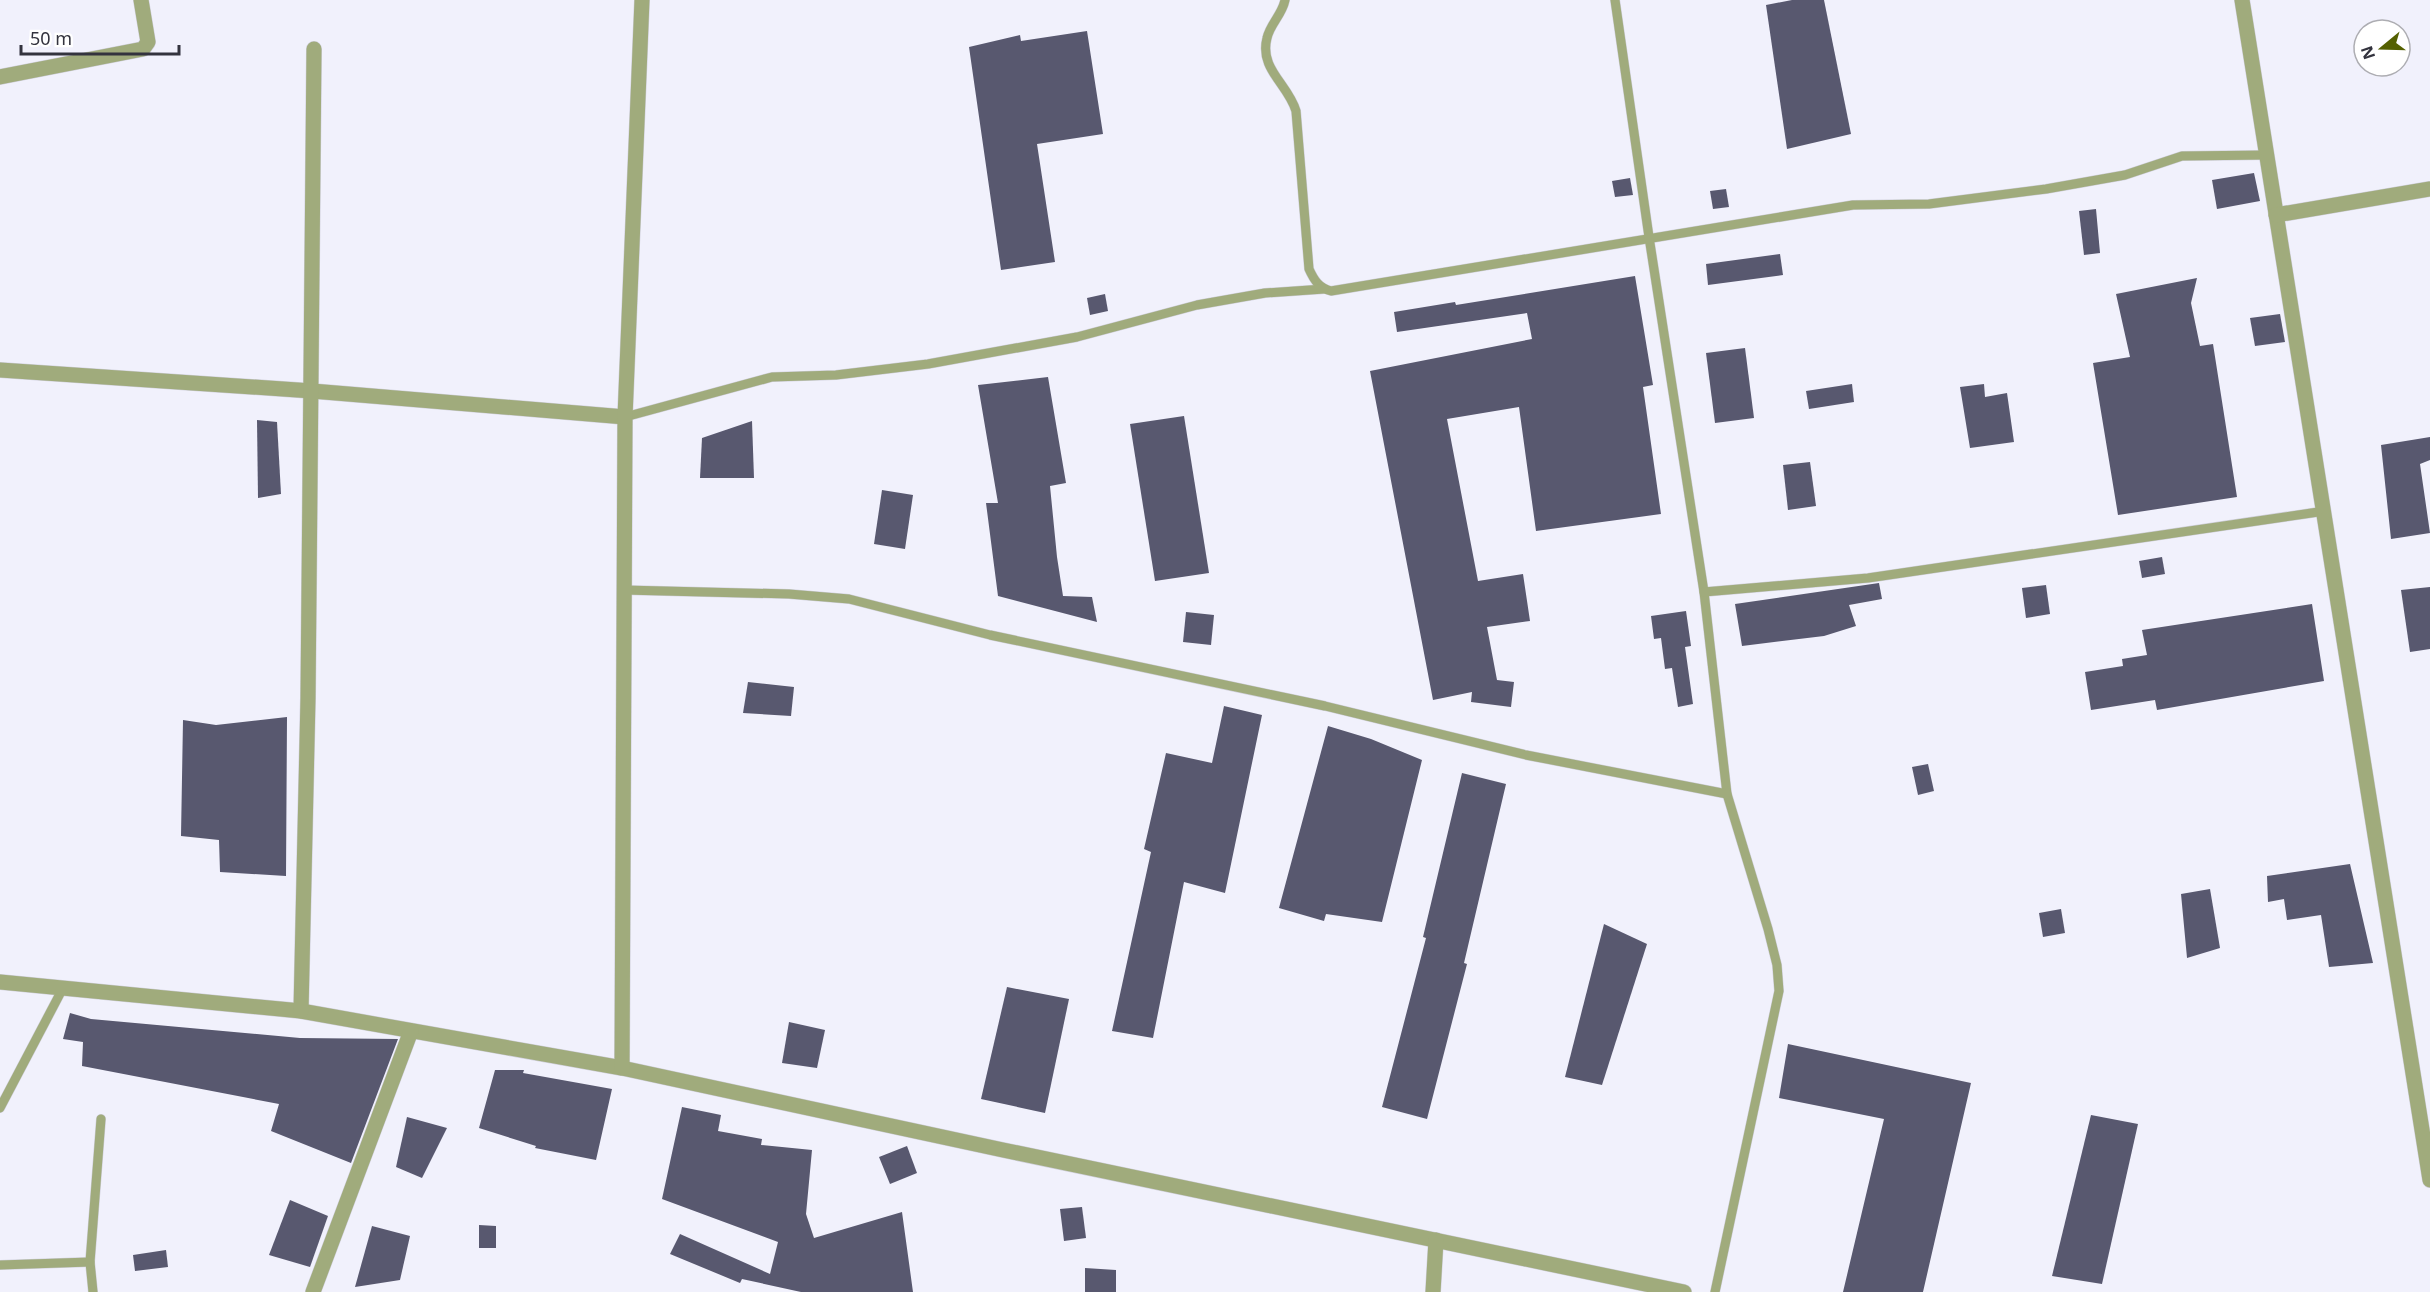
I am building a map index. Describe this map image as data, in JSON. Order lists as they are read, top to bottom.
{
  "scale_bar": "50 m",
  "north": "left"
}
